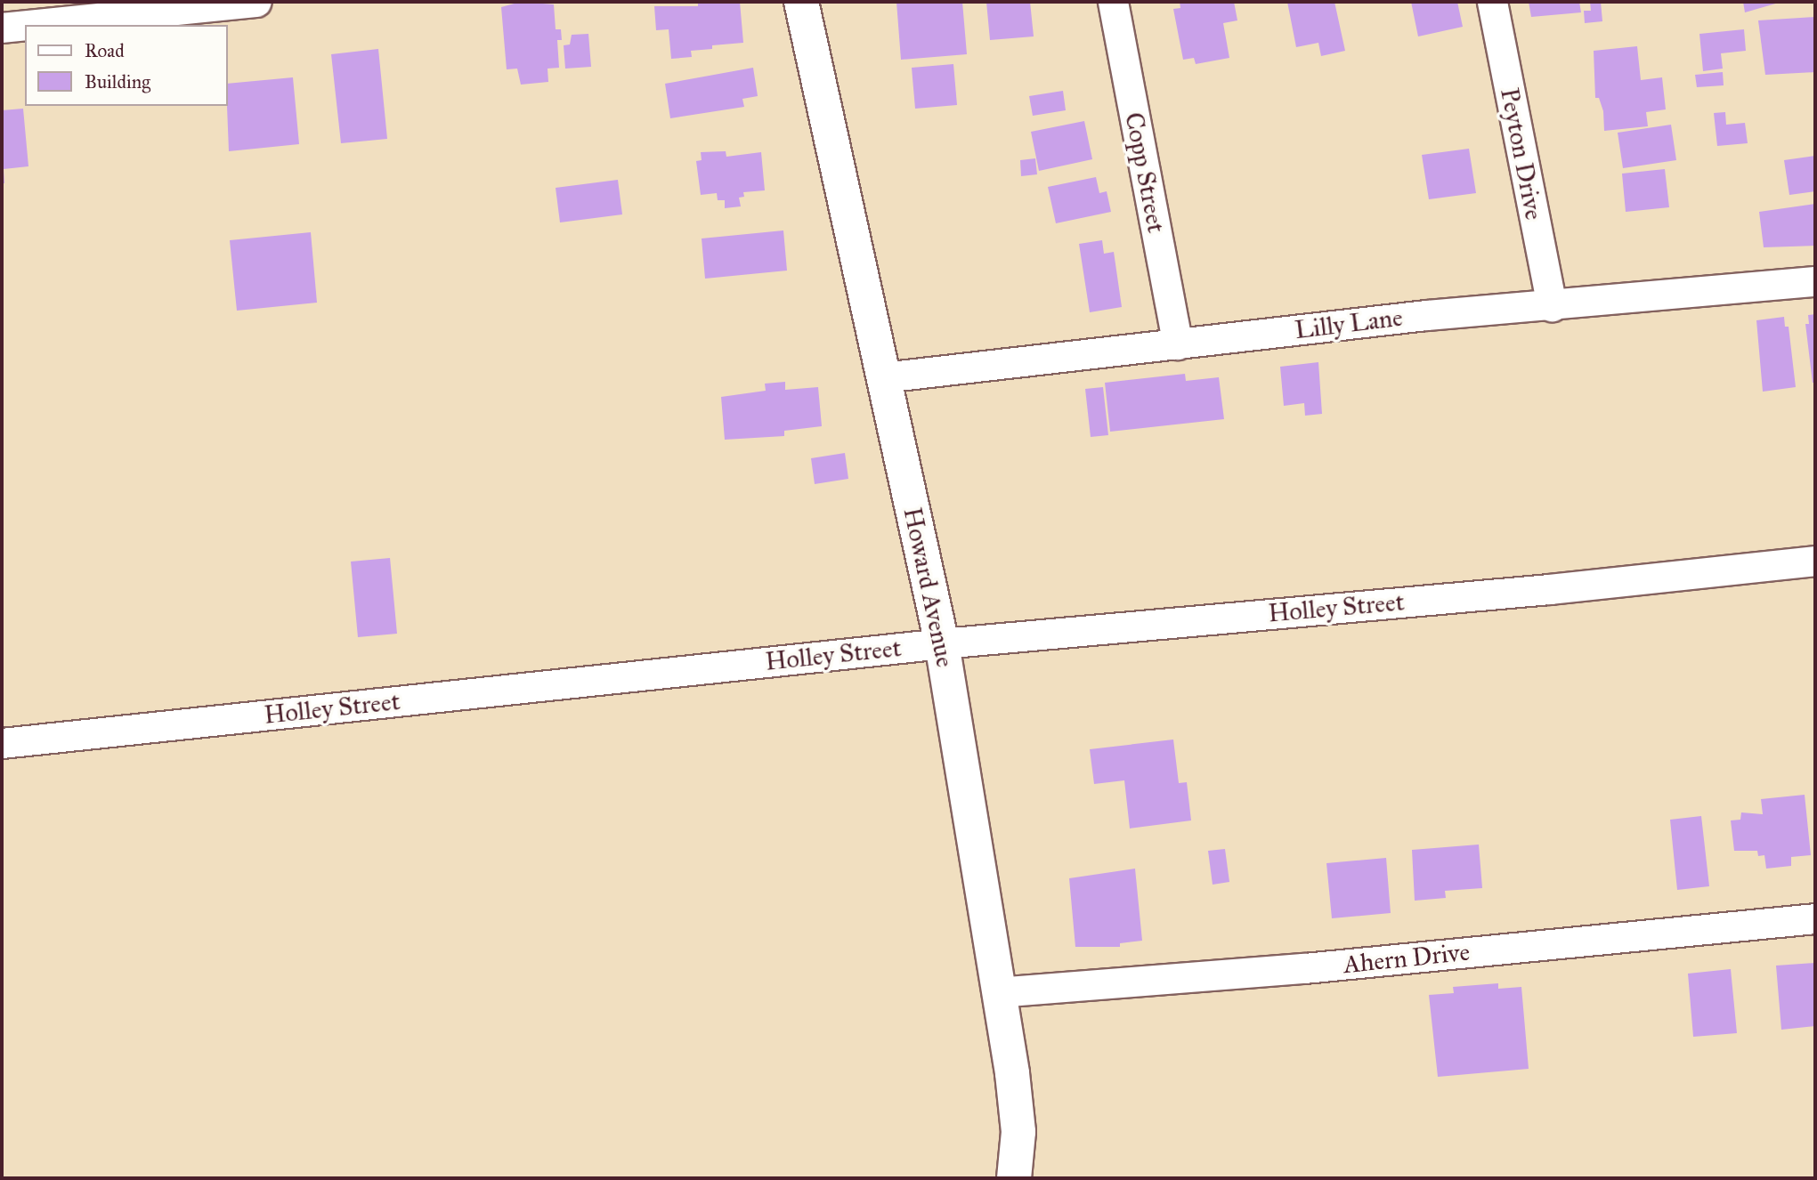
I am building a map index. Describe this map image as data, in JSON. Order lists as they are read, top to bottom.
{
  "streets": {
    "main road": ["Howard Avenue"],
    "street": [
      "Peyton Drive",
      "Copp Street",
      "Lilly Lane",
      "Holley Street",
      "Ahern Drive"
    ]
  },
  "crossings": [
    ["Peyton Drive", "Lilly Lane"],
    ["Copp Street", "Lilly Lane"],
    ["Lilly Lane", "Howard Avenue"],
    ["Howard Avenue", "Holley Street"],
    ["Howard Avenue", "Ahern Drive"]
  ],
  "legend": ["Road", "Building"]
}
